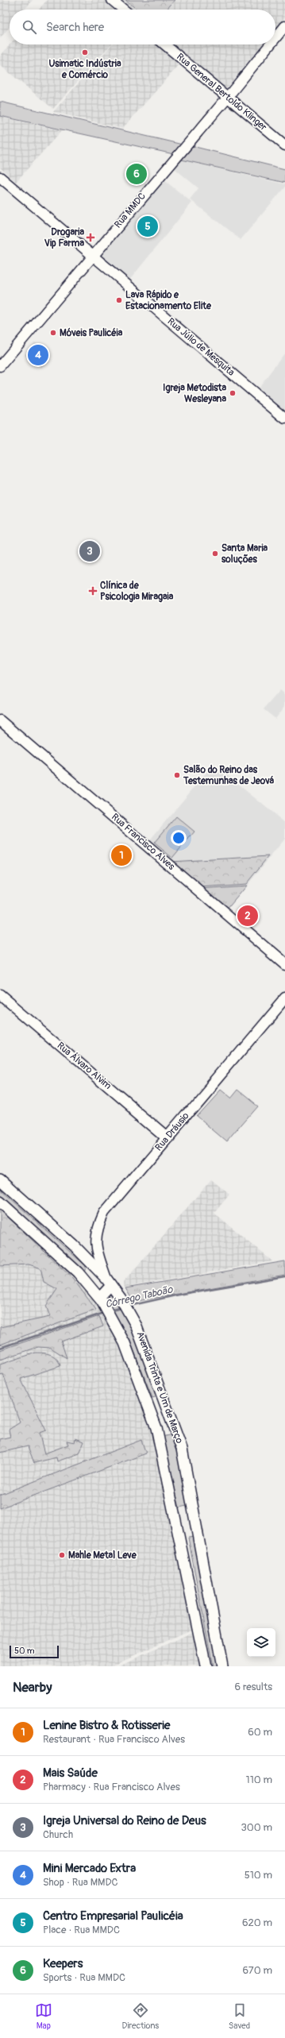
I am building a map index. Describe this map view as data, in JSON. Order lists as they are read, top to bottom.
{
  "streets": {
    "main road": ["Avenida Trinta e Um de Março"],
    "street": [
      "Rua General Bertoldo Klinger",
      "Rua MMDC",
      "Rua Júlio de Mesquita",
      "Rua Francisco Alves",
      "Rua Álvaro Alvim",
      "Rua Dráusio"
    ]
  },
  "crossings": [
    ["Rua General Bertoldo Klinger", "Rua MMDC"],
    ["Rua MMDC", "Rua Júlio de Mesquita"],
    ["Rua Álvaro Alvim", "Rua Dráusio"],
    ["Rua Dráusio", "Avenida Trinta e Um de Março"]
  ],
  "water": ["Córrego Taboão"],
  "places": {
    "other": [
      "Usimatic Indústria e Comércio",
      "Lava Rápido e Estacionamento Elite",
      "Móveis Paulicéia",
      "Igreja Metodista Wesleyana",
      "Santa Maria soluções",
      "Salão do Reino das Testemunhas de Jeová",
      "Mahle Metal Leve"
    ],
    "health": ["Drogaria Vip Farma", "Clínica de Psicologia Miragaia"]
  },
  "scale_bar": "50 m",
  "page": {
    "search": "Search here",
    "pins": [
      "6",
      "5",
      "4",
      "3",
      "1",
      "2"
    ],
    "scale": "50 m",
    "heading": ["Nearby", "6 results"],
    "list": [
      {
        "mark": "1",
        "name": "Lenine Bistro & Rotisserie",
        "note": "Restaurant · Rua Francisco Alves",
        "value": "60 m"
      },
      {
        "mark": "2",
        "name": "Mais Saúde",
        "note": "Pharmacy · Rua Francisco Alves",
        "value": "110 m"
      },
      {
        "mark": "3",
        "name": "Igreja Universal do Reino de Deus",
        "note": "Church",
        "value": "300 m"
      },
      {
        "mark": "4",
        "name": "Mini Mercado Extra",
        "note": "Shop · Rua MMDC",
        "value": "510 m"
      },
      {
        "mark": "5",
        "name": "Centro Empresarial Paulicéia",
        "note": "Place · Rua MMDC",
        "value": "620 m"
      },
      {
        "mark": "6",
        "name": "Keepers",
        "note": "Sports · Rua MMDC",
        "value": "670 m"
      }
    ],
    "nav": ["Map", "Directions", "Saved"]
  }
}
